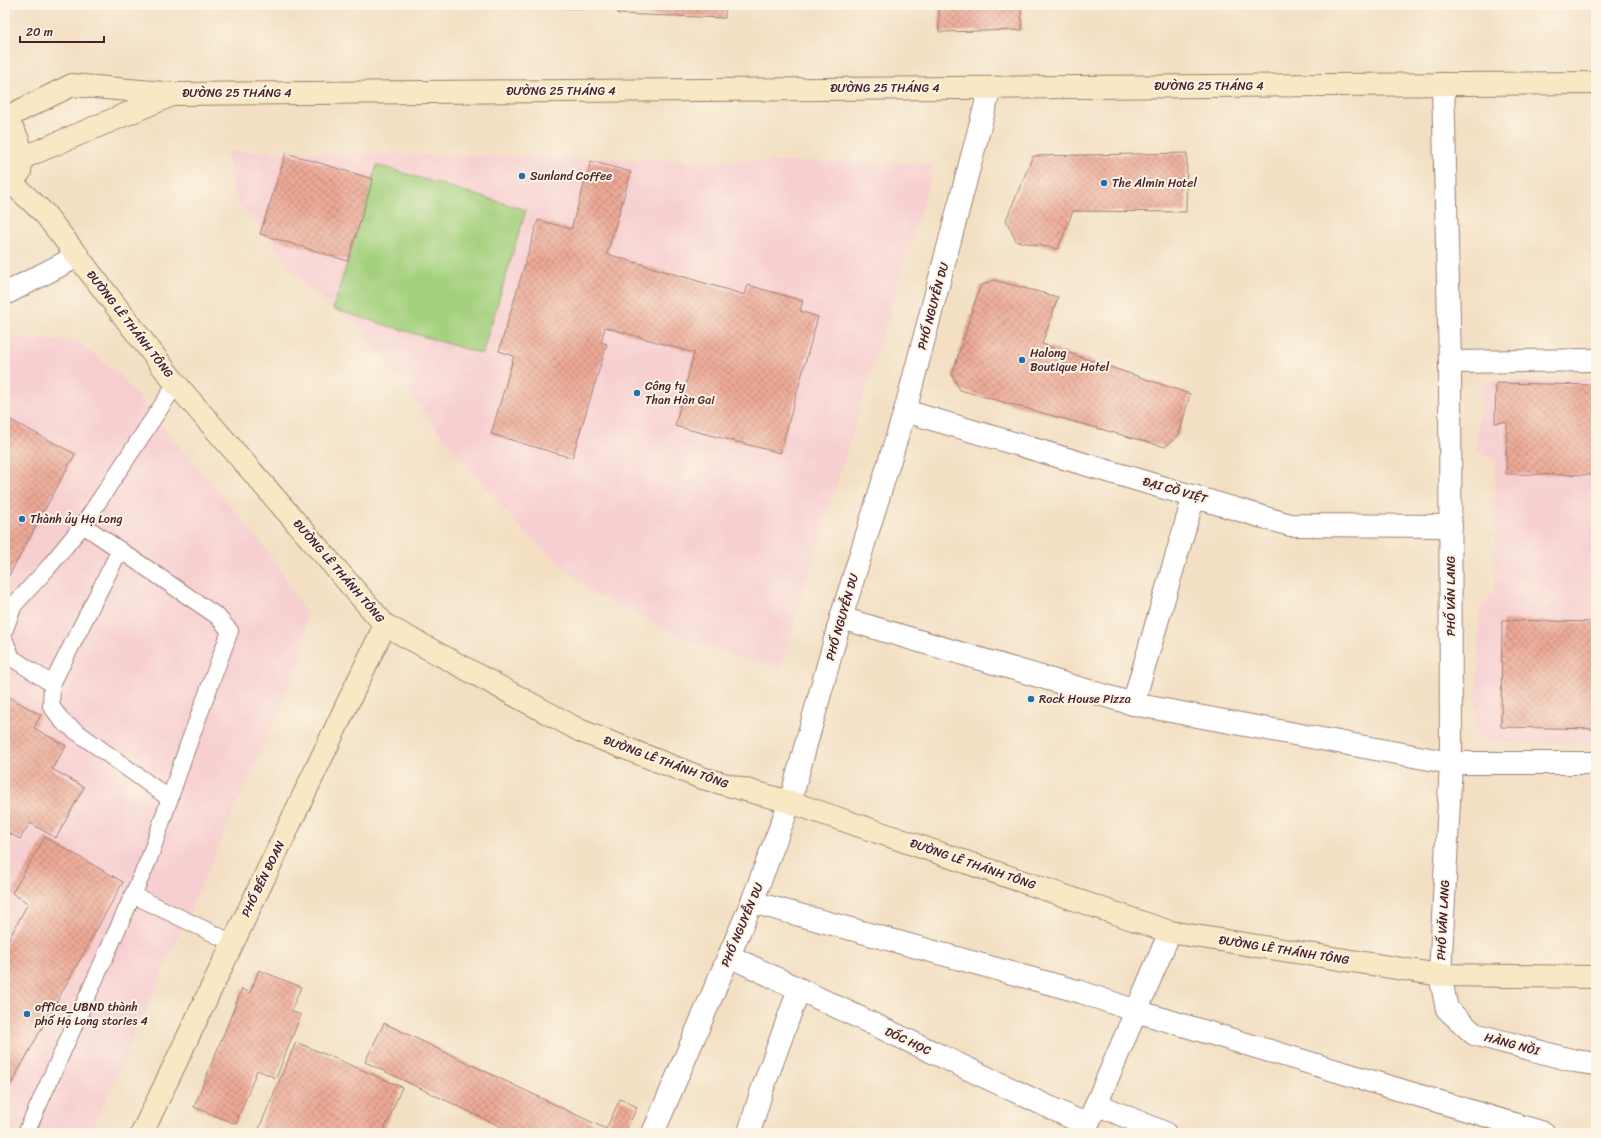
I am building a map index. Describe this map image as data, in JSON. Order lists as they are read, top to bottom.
{
  "streets": {
    "street": [
      "ĐƯỜNG 25 THÁNG 4",
      "PHỐ NGUYỄN DU",
      "ĐƯỜNG LÊ THÁNH TÔNG",
      "ĐẠI CỒ VIỆT",
      "PHỐ VĂN LANG",
      "PHỐ BẾN ĐOAN",
      "DỐC HỌC",
      "HÀNG NỒI"
    ]
  },
  "crossings": [
    ["ĐƯỜNG 25 THÁNG 4", "PHỐ NGUYỄN DU"],
    ["ĐƯỜNG 25 THÁNG 4", "PHỐ VĂN LANG"],
    ["PHỐ NGUYỄN DU", "ĐƯỜNG LÊ THÁNH TÔNG"],
    ["PHỐ NGUYỄN DU", "ĐẠI CỒ VIỆT"],
    ["PHỐ NGUYỄN DU", "DỐC HỌC"],
    ["ĐƯỜNG LÊ THÁNH TÔNG", "PHỐ VĂN LANG"],
    ["ĐƯỜNG LÊ THÁNH TÔNG", "PHỐ BẾN ĐOAN"],
    ["ĐƯỜNG LÊ THÁNH TÔNG", "HÀNG NỒI"],
    ["ĐẠI CỒ VIỆT", "PHỐ VĂN LANG"],
    ["PHỐ VĂN LANG", "HÀNG NỒI"]
  ],
  "places": [
    "Sunland Coffee",
    "The Almin Hotel",
    "Halong Boutique Hotel",
    "Công ty Than Hòn Gai",
    "Thành ủy Hạ Long",
    "Rock House Pizza",
    "office_UBND thành phố Hạ Long stories 4"
  ],
  "scale_bar": "20 m"
}
